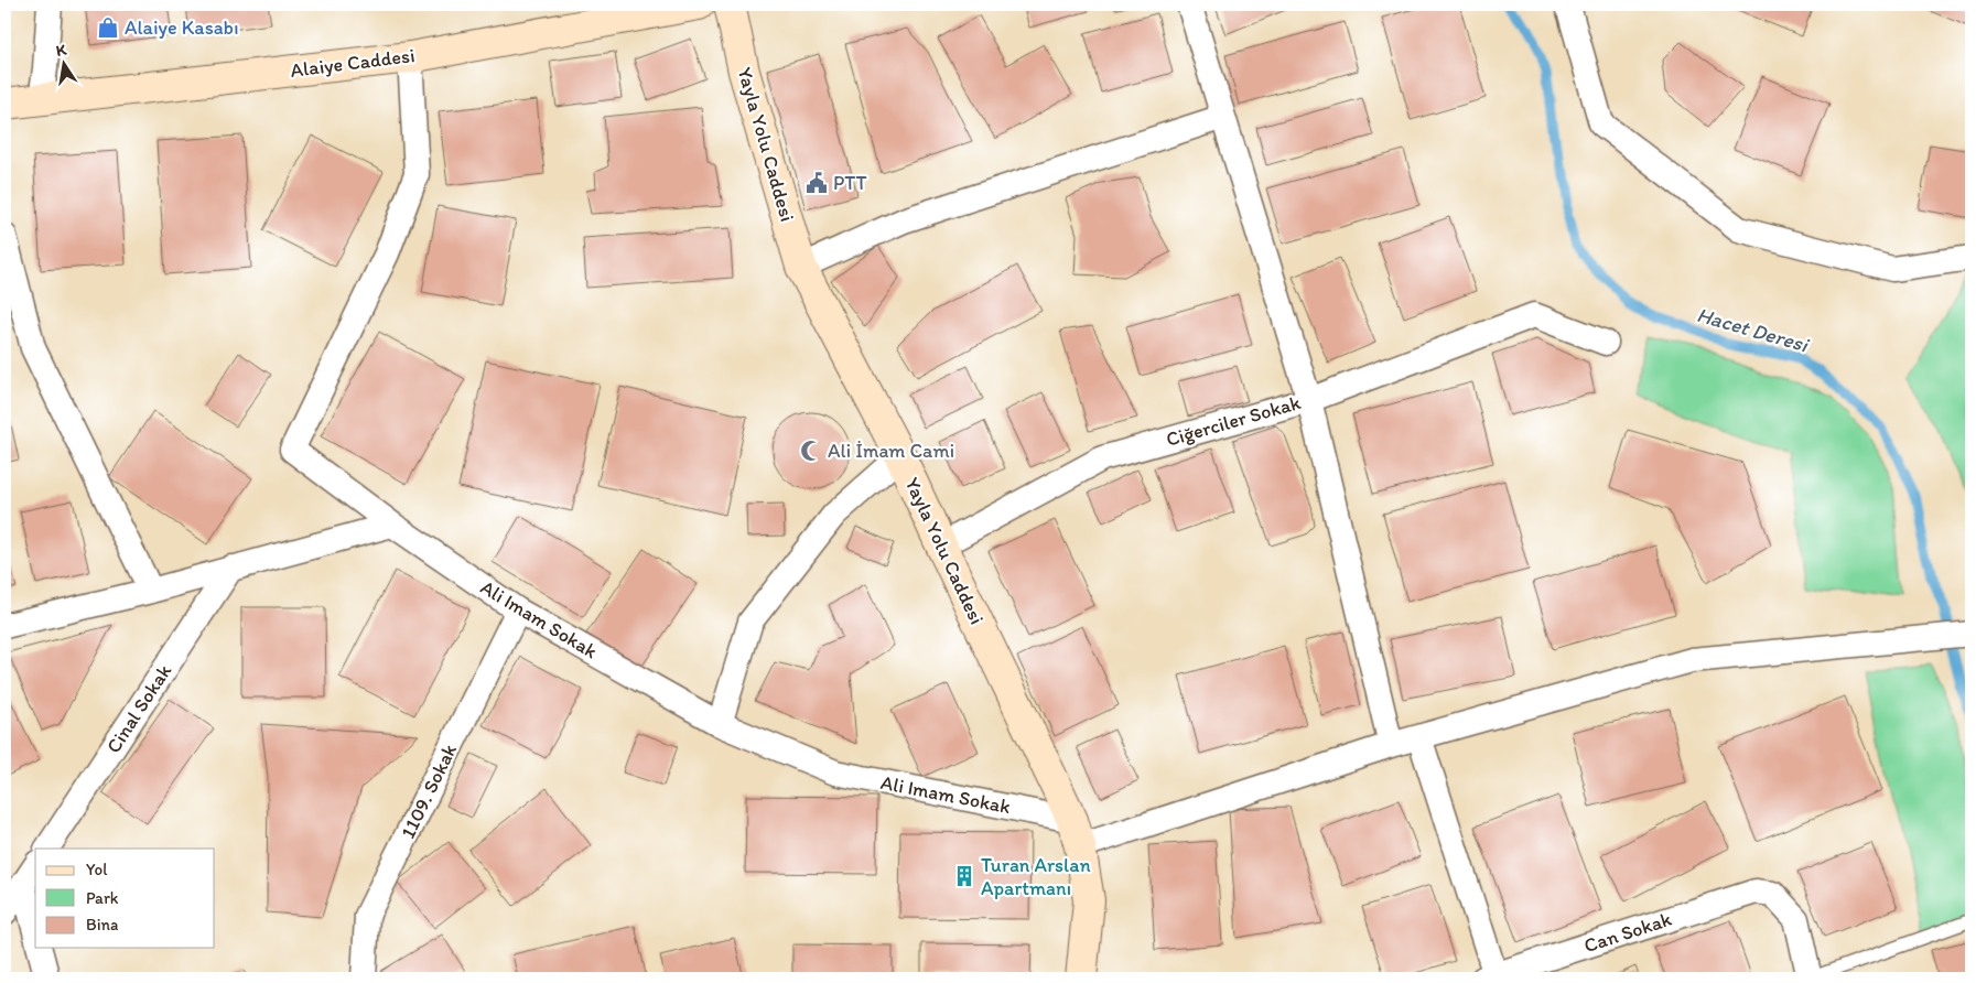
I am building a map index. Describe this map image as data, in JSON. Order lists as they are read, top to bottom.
{
  "streets": {
    "street": [
      "Alaiye Caddesi",
      "Yayla Yolu Caddesi",
      "Ciğerciler Sokak",
      "Ali Imam Sokak",
      "Cinal Sokak",
      "1109. Sokak",
      "Can Sokak"
    ]
  },
  "crossings": [
    ["Alaiye Caddesi", "Ali Imam Sokak"],
    ["Yayla Yolu Caddesi", "Ciğerciler Sokak"],
    ["Yayla Yolu Caddesi", "Ali Imam Sokak"],
    ["Ali Imam Sokak", "1109. Sokak"]
  ],
  "water": ["Hacet Deresi"],
  "places": {
    "shop": ["Alaiye Kasabı"],
    "public building": ["PTT"],
    "mosque": ["Ali İmam Cami"],
    "building": ["Turan Arslan Apartmanı"]
  },
  "legend": ["Yol", "Park", "Bina"],
  "north": "top"
}
